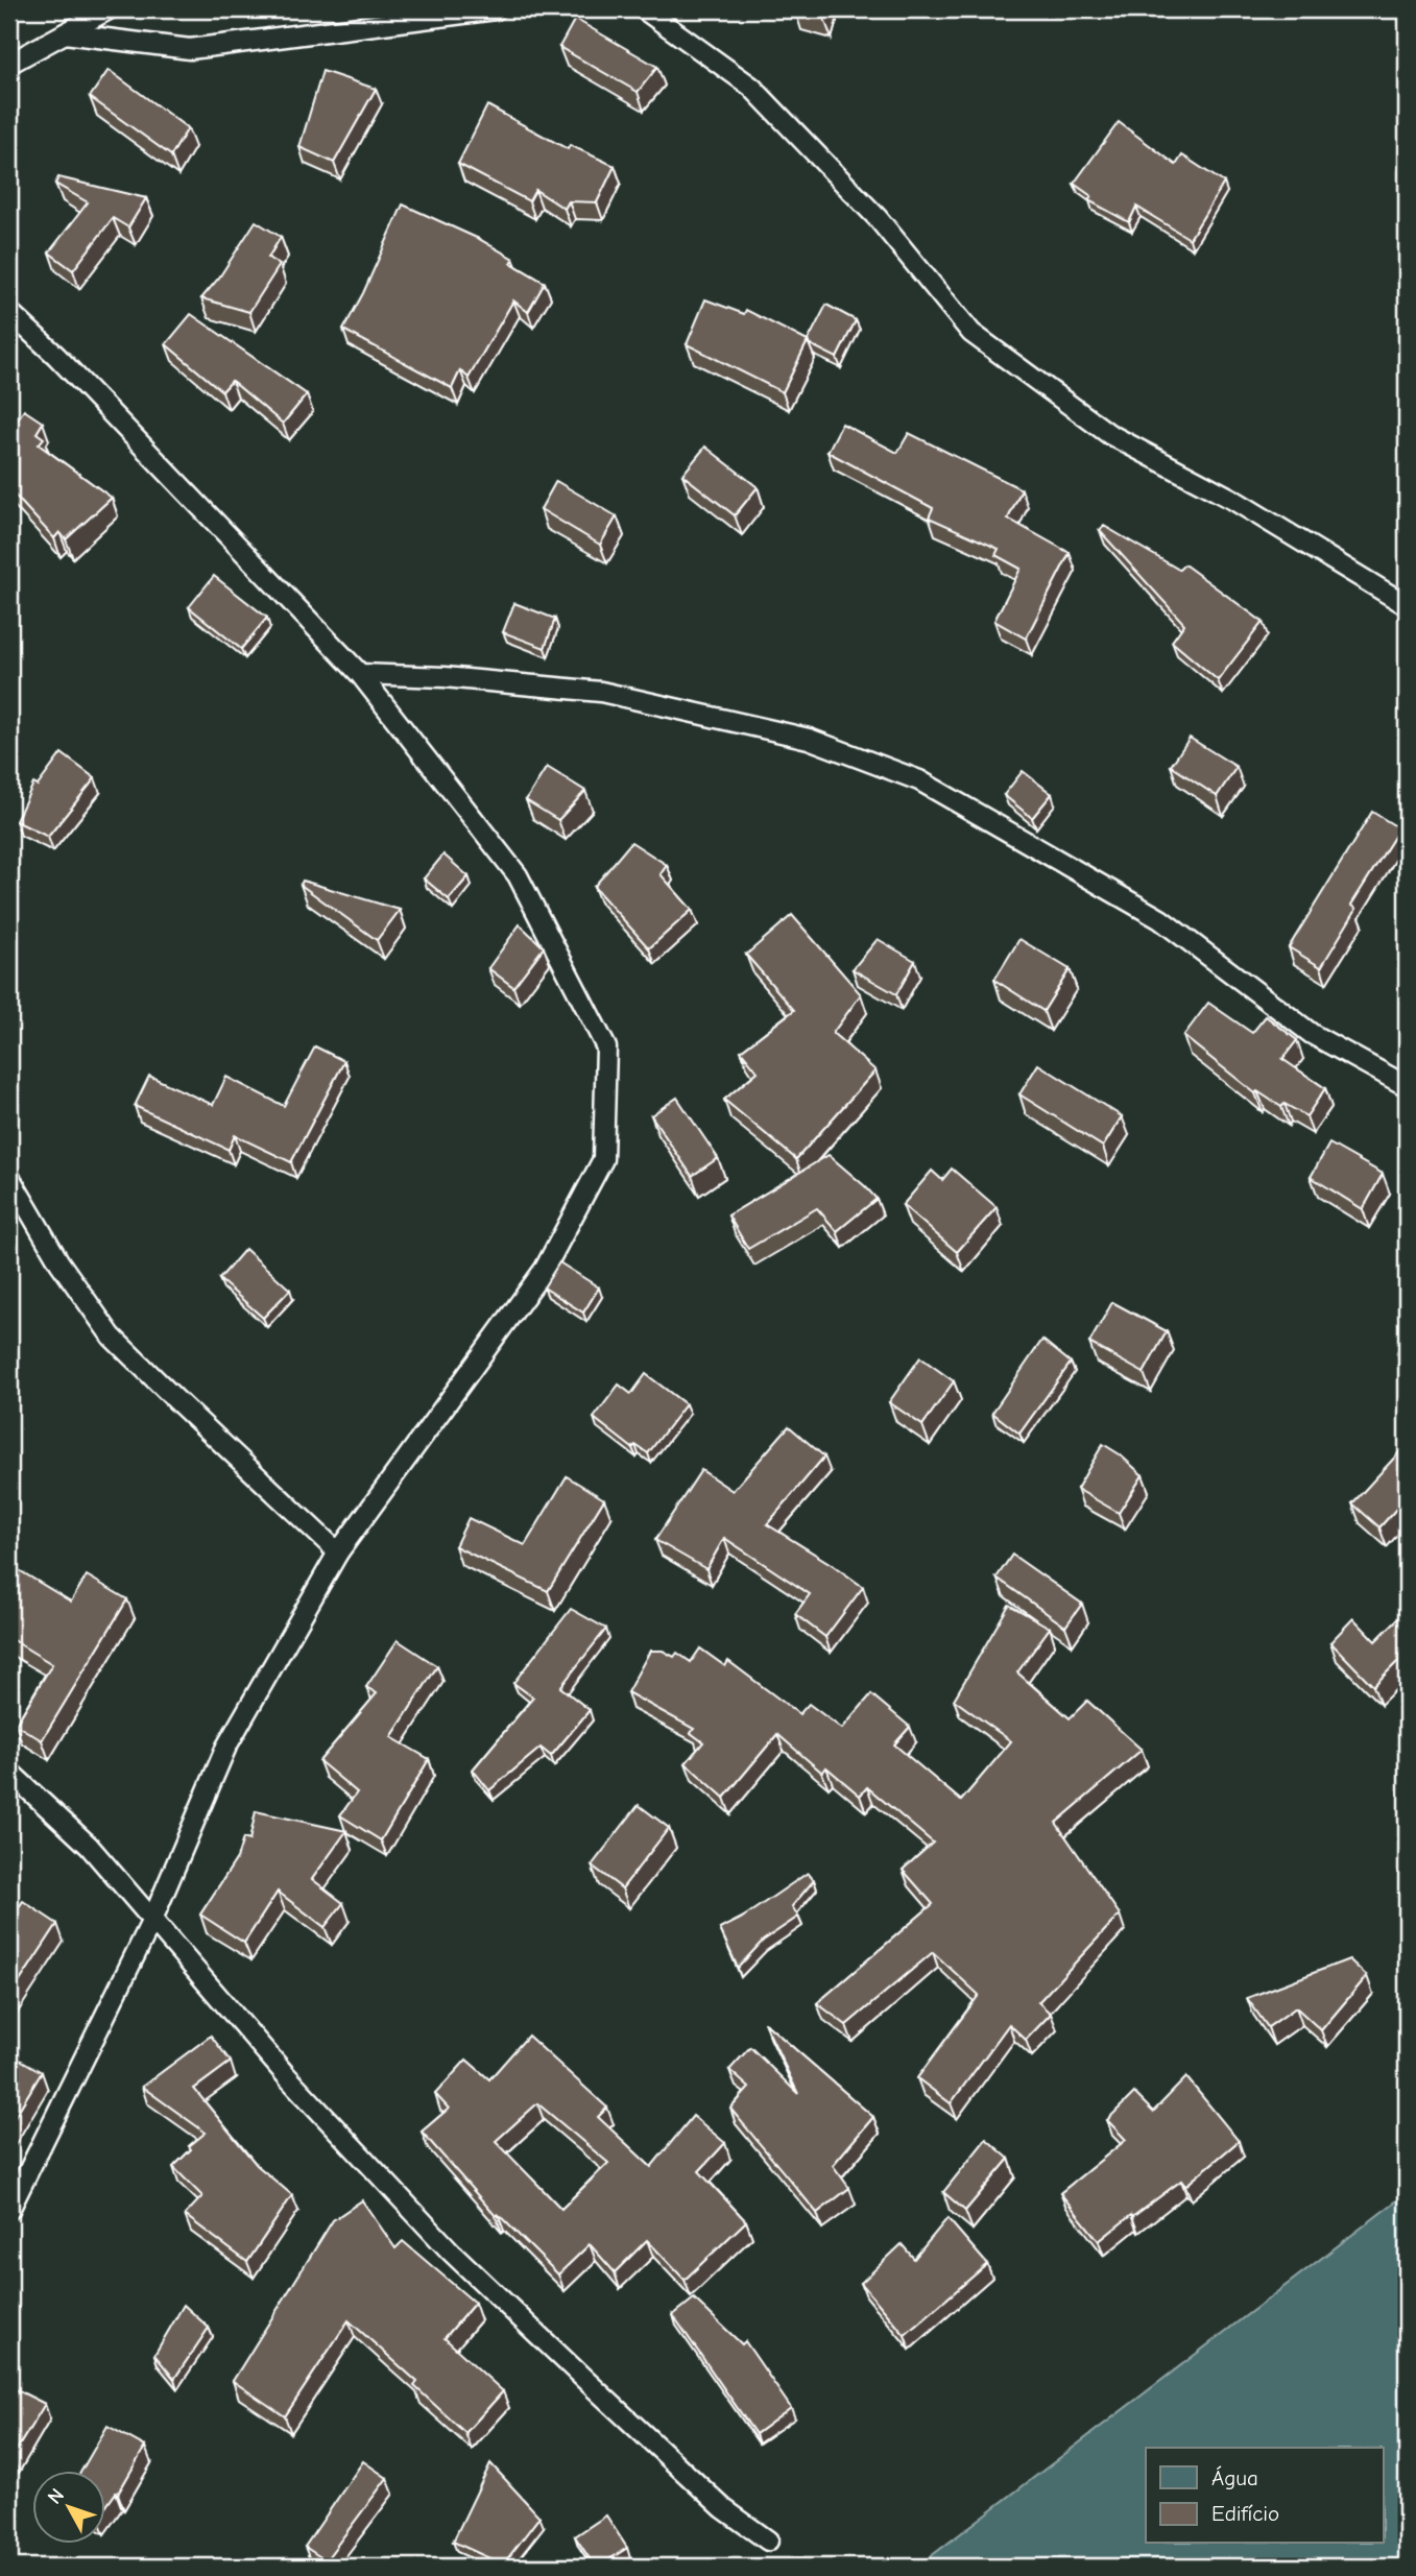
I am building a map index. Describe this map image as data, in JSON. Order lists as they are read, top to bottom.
{
  "legend": ["Água", "Edifício"],
  "north": "top left"
}
